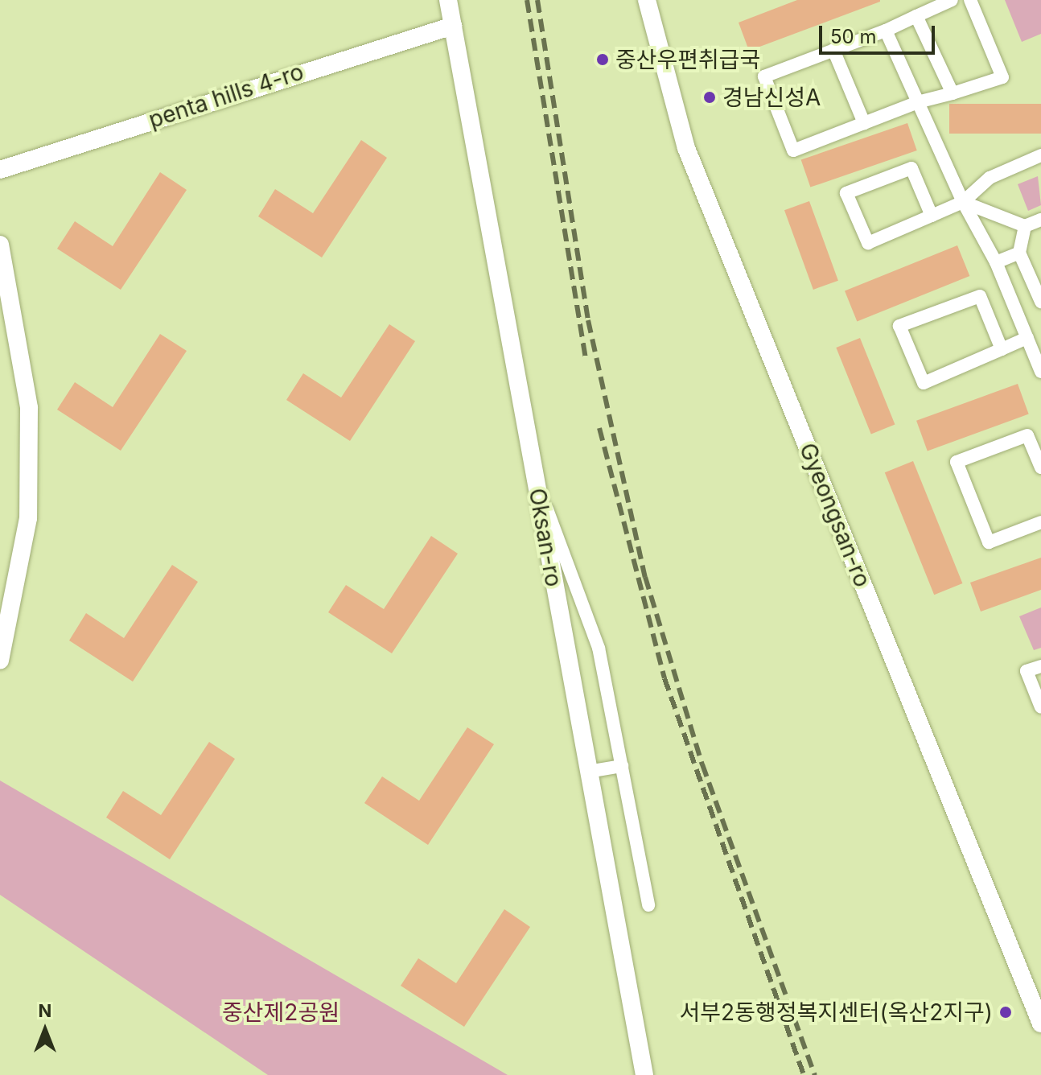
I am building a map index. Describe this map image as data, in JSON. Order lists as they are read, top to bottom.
{
  "streets": {
    "street": ["penta hills 4-ro", "Gyeongsan-ro", "Oksan-ro"]
  },
  "crossings": [
    ["penta hills 4-ro", "Oksan-ro"]
  ],
  "parks": ["중산제2공원"],
  "places": ["중산우편취급국", "경남신성A", "서부2동행정복지센터(옥산2지구)"],
  "scale_bar": "50 m",
  "north": "top"
}
